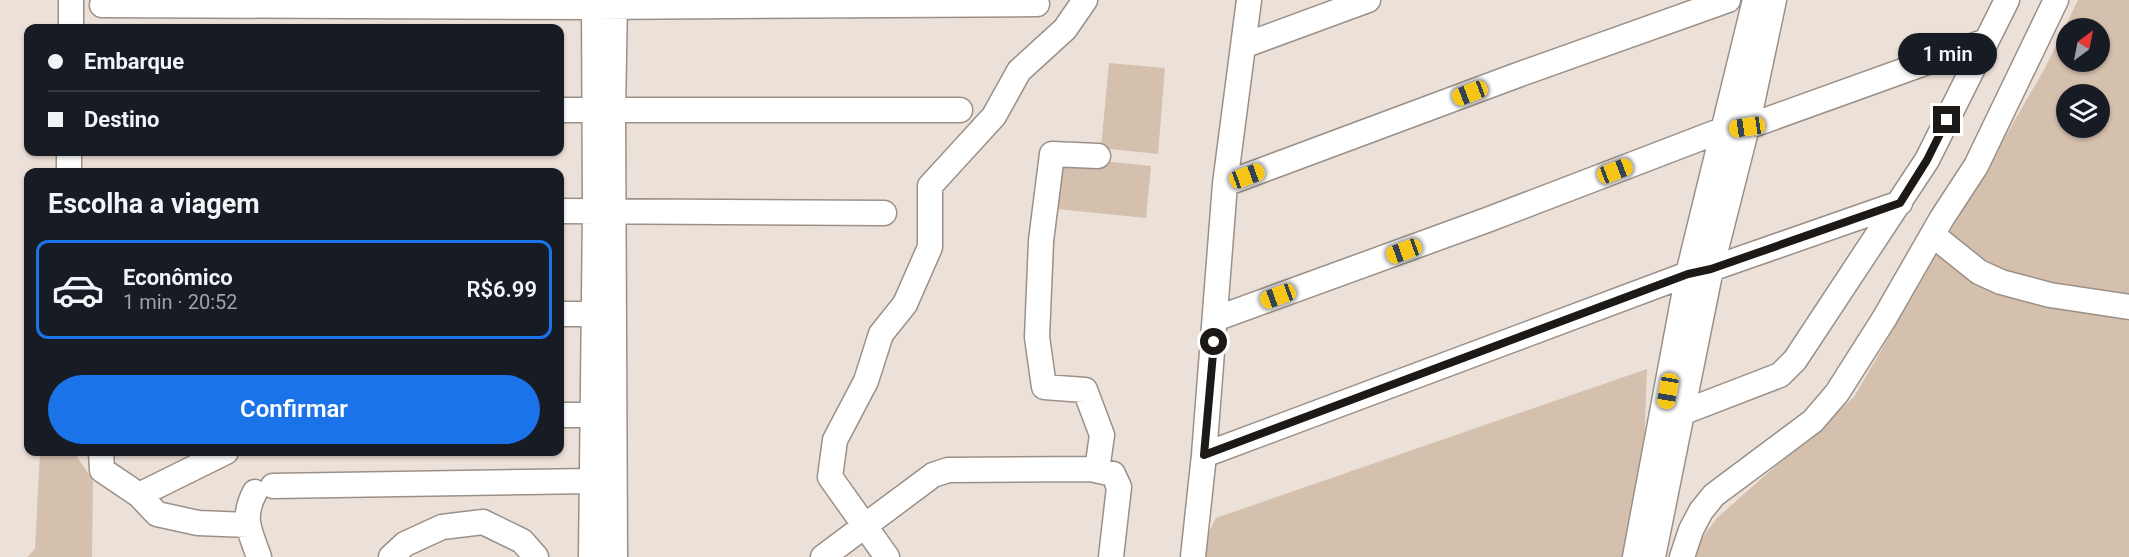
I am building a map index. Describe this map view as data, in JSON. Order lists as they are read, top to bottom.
{
  "north": "top right",
  "page": {
    "banner": ["Embarque", "Destino"],
    "bubble": "1 min",
    "heading": "Escolha a viagem",
    "list": [
      {
        "name": "Econômico",
        "note": "1 min · 20:52",
        "value": "R$6.99"
      }
    ],
    "buttons": "Confirmar"
  }
}
